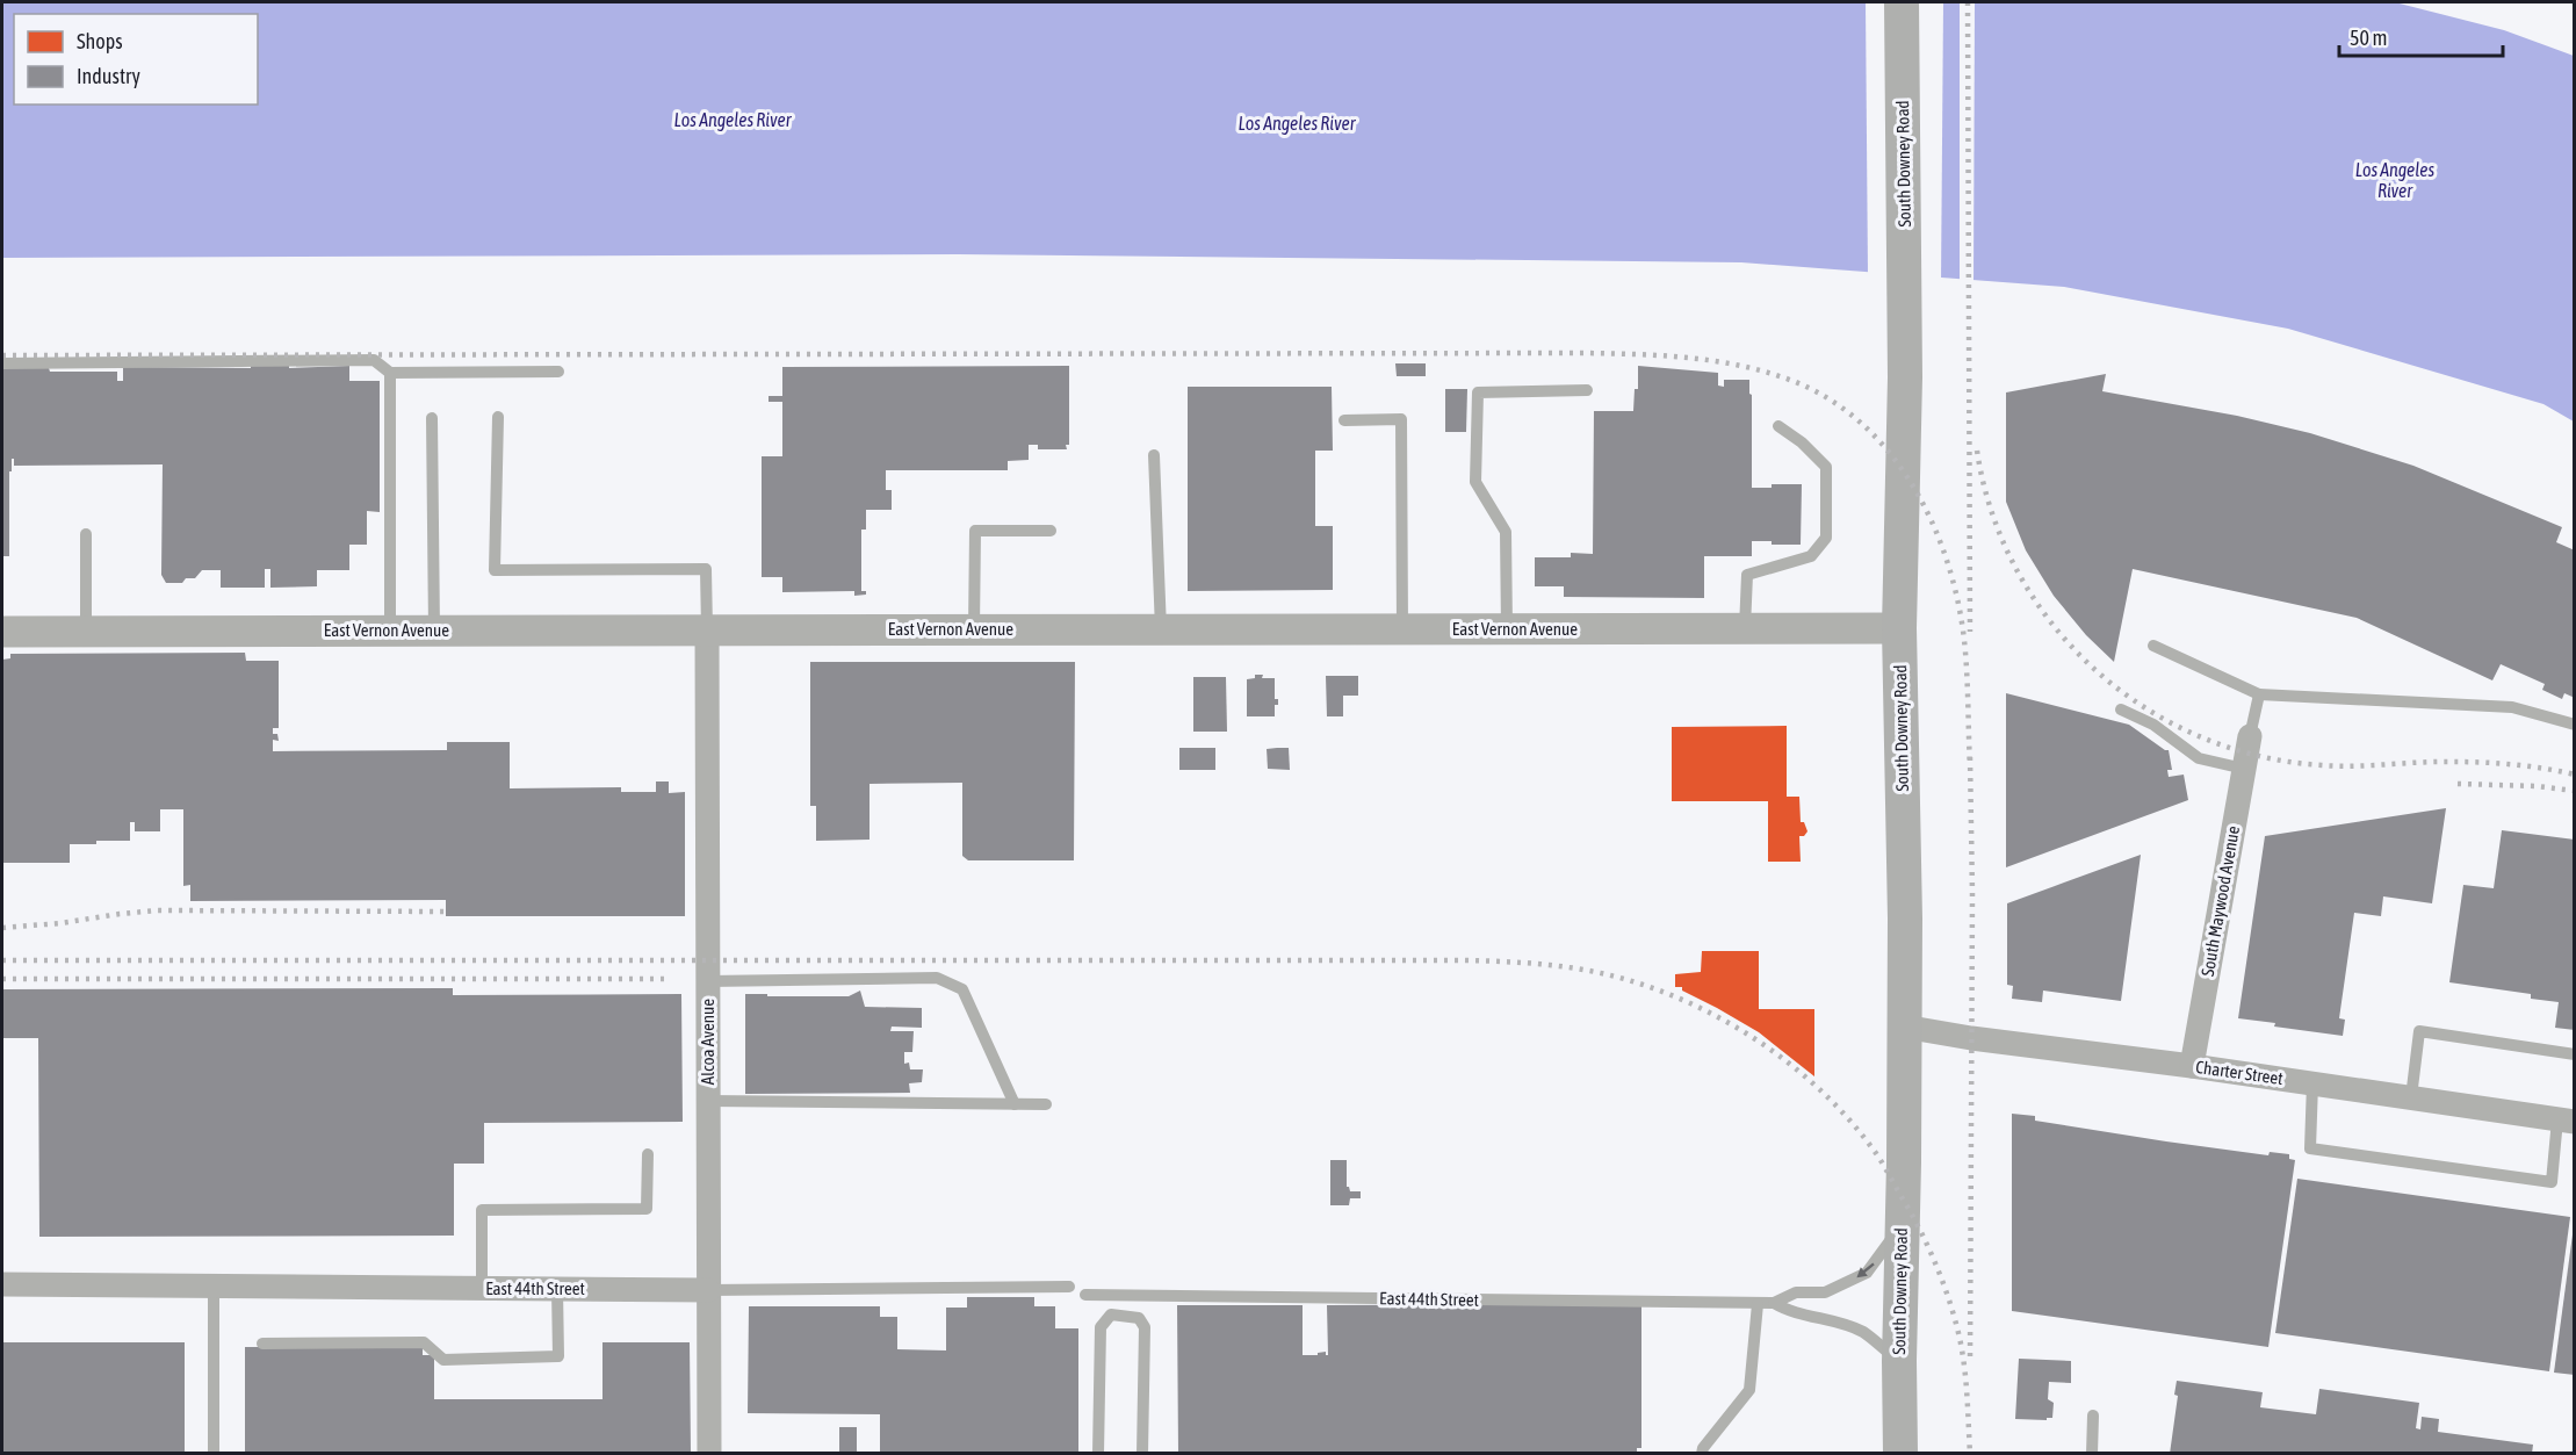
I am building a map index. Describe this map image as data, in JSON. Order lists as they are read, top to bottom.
{
  "streets": {
    "main road": ["South Downey Road"],
    "street": [
      "East Vernon Avenue",
      "South Maywood Avenue",
      "Alcoa Avenue",
      "Charter Street",
      "East 44th Street"
    ]
  },
  "crossings": [
    ["South Downey Road", "East Vernon Avenue"],
    ["South Downey Road", "Charter Street"],
    ["South Downey Road", "East 44th Street"],
    ["East Vernon Avenue", "Alcoa Avenue"],
    ["South Maywood Avenue", "Charter Street"],
    ["Alcoa Avenue", "East 44th Street"]
  ],
  "water": ["Los Angeles River"],
  "legend": ["Shops", "Industry"],
  "scale_bar": "50 m"
}
